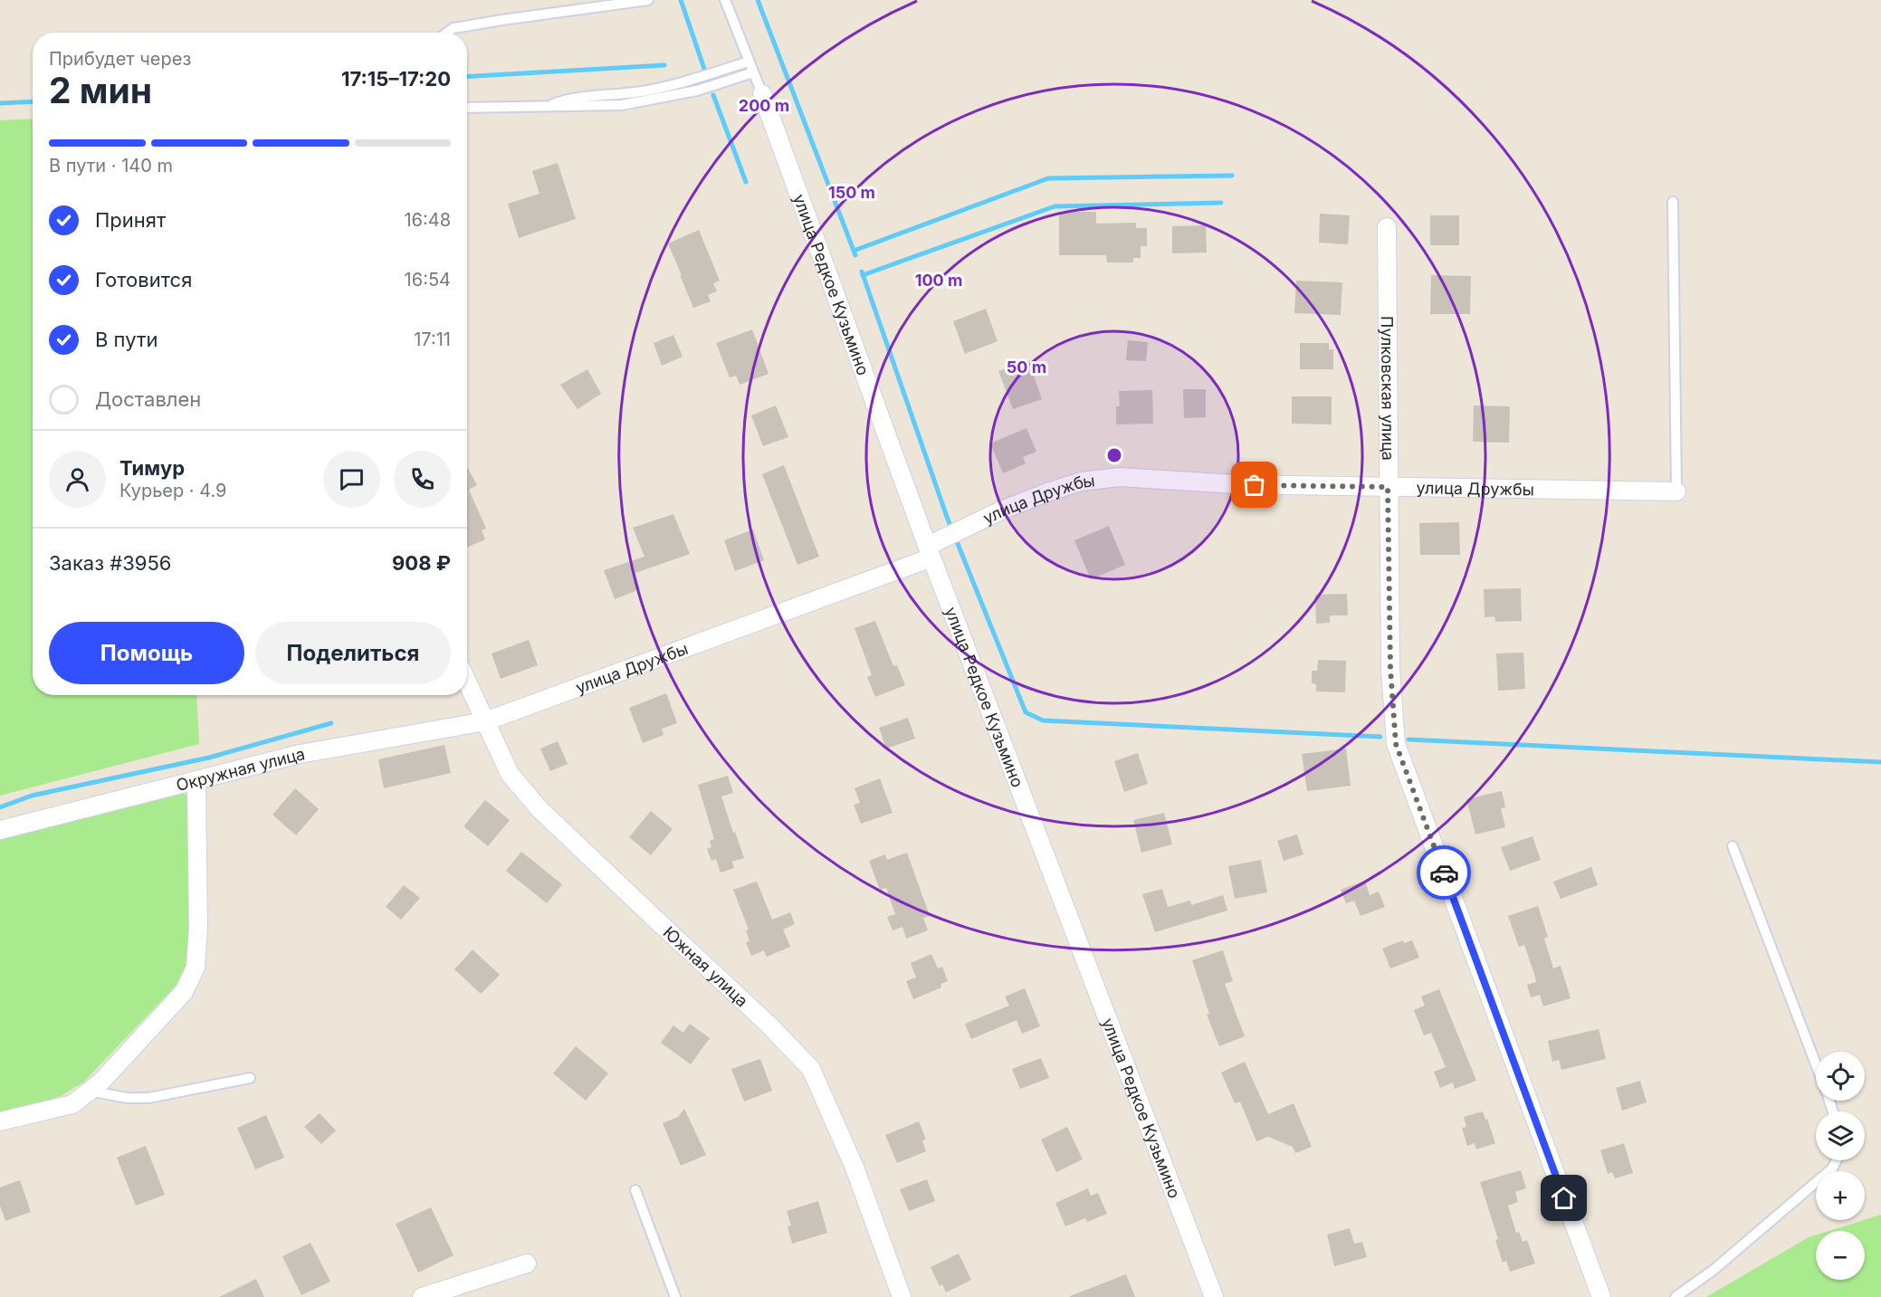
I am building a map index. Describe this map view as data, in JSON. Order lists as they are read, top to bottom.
{
  "streets": {
    "street": [
      "улица Редкое Кузьмино",
      "Пулковская улица",
      "улица Дружбы",
      "Окружная улица",
      "Южная улица"
    ]
  },
  "crossings": [
    ["улица Редкое Кузьмино", "улица Дружбы"],
    ["Пулковская улица", "улица Дружбы"],
    ["улица Дружбы", "Окружная улица"],
    ["улица Дружбы", "Южная улица"],
    ["Окружная улица", "Южная улица"]
  ],
  "page": {
    "heading": ["2 мин", "Прибудет через", "17:15–17:20"],
    "panel": [
      "Тимур",
      "Курьер · 4.9",
      "Заказ #3956",
      "908 ₽"
    ],
    "bar": "В пути · 140 m",
    "list": [
      ["Принят", "16:48"],
      ["Готовится", "16:54"],
      ["В пути", "17:11"],
      "Доставлен"
    ],
    "buttons": ["Помощь", "Поделиться"],
    "map_buttons": ["+", "−"]
  },
  "rings": [
    "200 m",
    "150 m",
    "100 m",
    "50 m"
  ]
}
